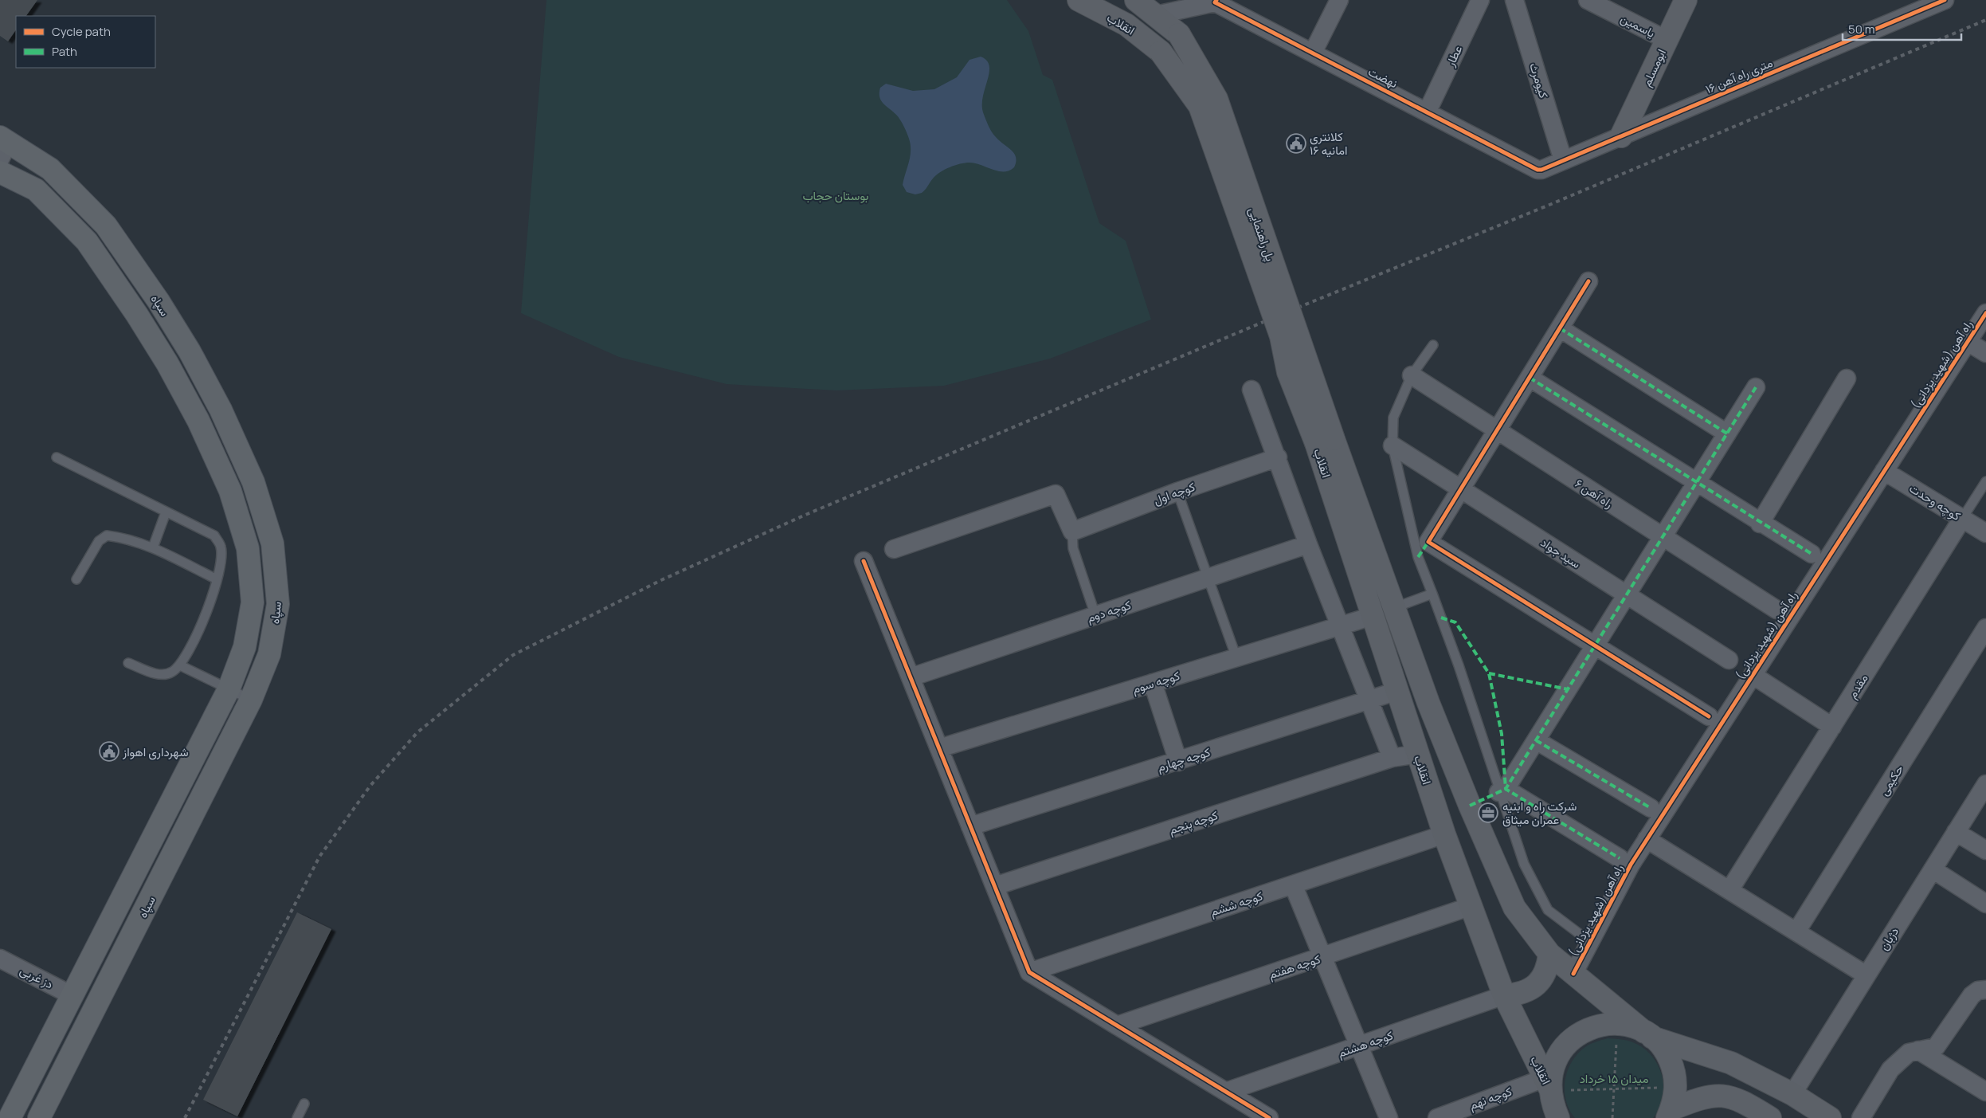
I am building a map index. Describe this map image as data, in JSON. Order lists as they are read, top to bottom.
{
  "streets": {
    "main road": [
      "انقلاب",
      "ابومسلم",
      "پل راهنمایی",
      "سپاه"
    ],
    "street": [
      "یاسمین",
      "عطار",
      "۱۶ متری راه آهن",
      "نهضت",
      "کیومرث",
      "راه آهن (شهید یزدانی)",
      "کوچه اول",
      "راه آهن ۶",
      "کوچه وحدت",
      "سید جواد",
      "کوچه دوم",
      "کوچه سوم",
      "مقدم",
      "کوچه چهارم",
      "حکیمی",
      "کوچه پنجم",
      "کوچه ششم",
      "دژبان",
      "کوچه هفتم",
      "دز غربی",
      "کوچه هشتم",
      "کوچه نهم"
    ]
  },
  "crossings": [
    ["انقلاب", "پل راهنمایی"],
    ["انقلاب", "راه آهن (شهید یزدانی)"],
    ["انقلاب", "کوچه سوم"],
    ["انقلاب", "کوچه چهارم"],
    ["انقلاب", "کوچه پنجم"],
    ["انقلاب", "کوچه ششم"],
    ["انقلاب", "دژبان"],
    ["انقلاب", "کوچه هفتم"],
    ["انقلاب", "کوچه هشتم"],
    ["انقلاب", "کوچه نهم"],
    ["یاسمین", "ابومسلم"],
    ["عطار", "نهضت"],
    ["ابومسلم", "۱۶ متری راه آهن"],
    ["۱۶ متری راه آهن", "نهضت"],
    ["۱۶ متری راه آهن", "کیومرث"],
    ["سپاه", "دز غربی"],
    ["راه آهن (شهید یزدانی)", "کوچه وحدت"],
    ["کوچه وحدت", "مقدم"]
  ],
  "parks": ["بوستان حجاب", "میدان ۱۵ خرداد"],
  "places": {
    "public building": ["کلانتری ۱۶ امانیه", "شهرداری اهواز"],
    "office": ["شرکت راه و ابنیه عمران میثاق"]
  },
  "legend": ["Cycle path", "Path"],
  "scale_bar": "50 m"
}
